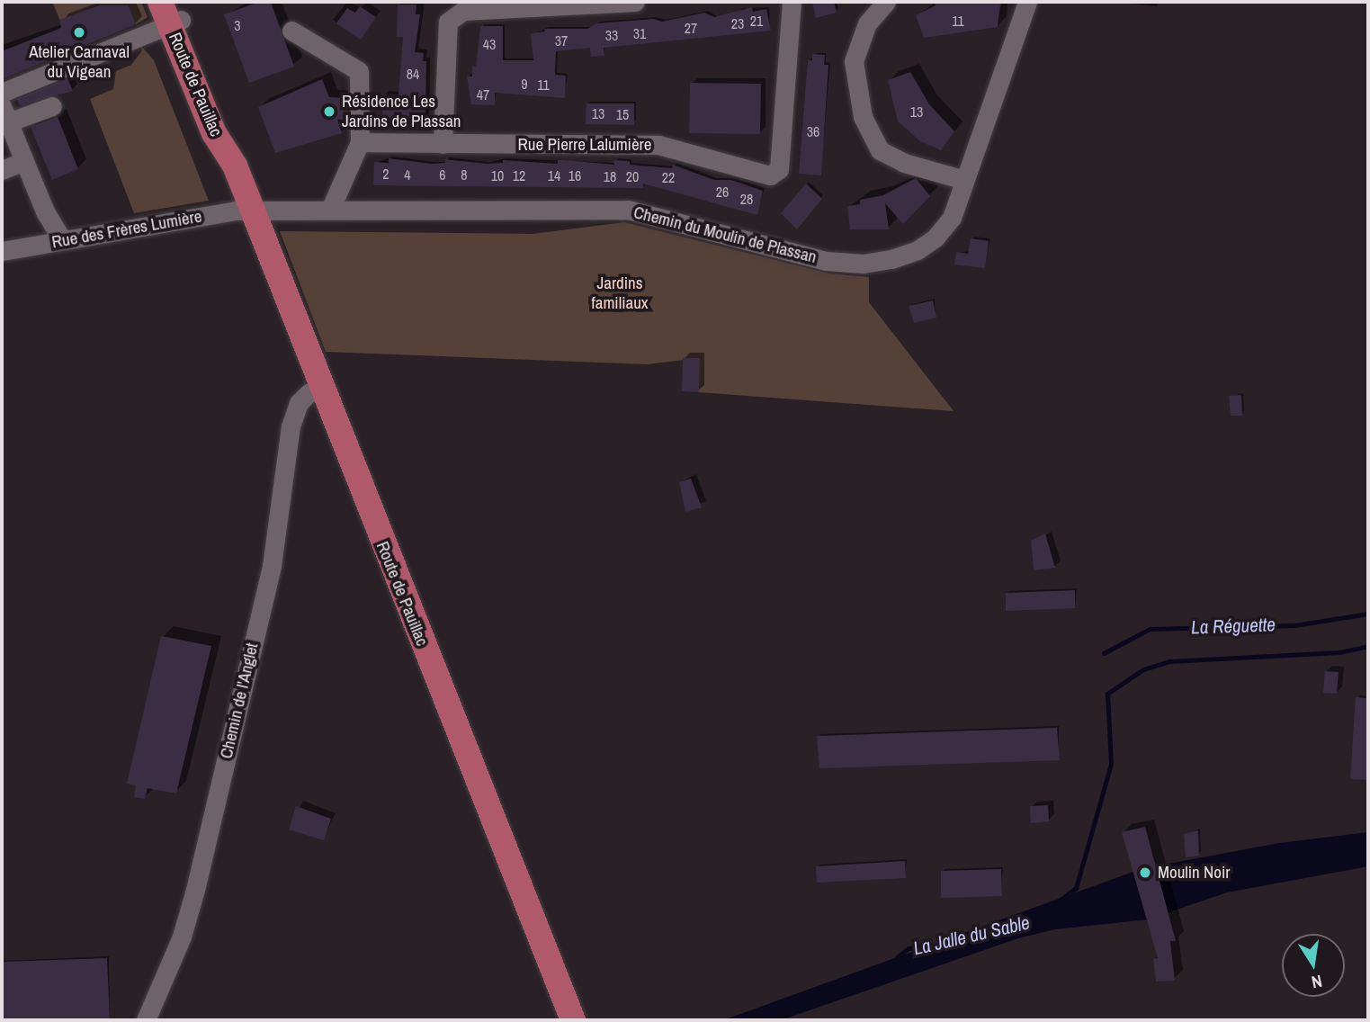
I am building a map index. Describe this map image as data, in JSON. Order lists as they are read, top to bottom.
{
  "streets": {
    "main road": ["Route de Pauillac"],
    "street": [
      "Rue Pierre Lalumière",
      "Rue des Frères Lumière",
      "Chemin du Moulin de Plassan",
      "Chemin de l'Anglet"
    ]
  },
  "crossings": [
    ["Route de Pauillac", "Rue des Frères Lumière"],
    ["Route de Pauillac", "Chemin du Moulin de Plassan"],
    ["Route de Pauillac", "Chemin de l'Anglet"],
    ["Rue des Frères Lumière", "Chemin du Moulin de Plassan"]
  ],
  "water": ["La Réguette", "La Jalle du Sable"],
  "parks": ["Jardins familiaux"],
  "places": ["Atelier Carnaval du Vigean", "Résidence Les Jardins de Plassan", "Moulin Noir"],
  "house_numbers": [
    "21",
    "11",
    "23",
    "3",
    "27",
    "31",
    "33",
    "37",
    "43",
    "84",
    "9",
    "11",
    "47",
    "13",
    "13",
    "15",
    "36",
    "2",
    "4",
    "6",
    "8",
    "10",
    "12",
    "14",
    "16",
    "18",
    "20",
    "22",
    "26",
    "28"
  ],
  "north": "bottom"
}
